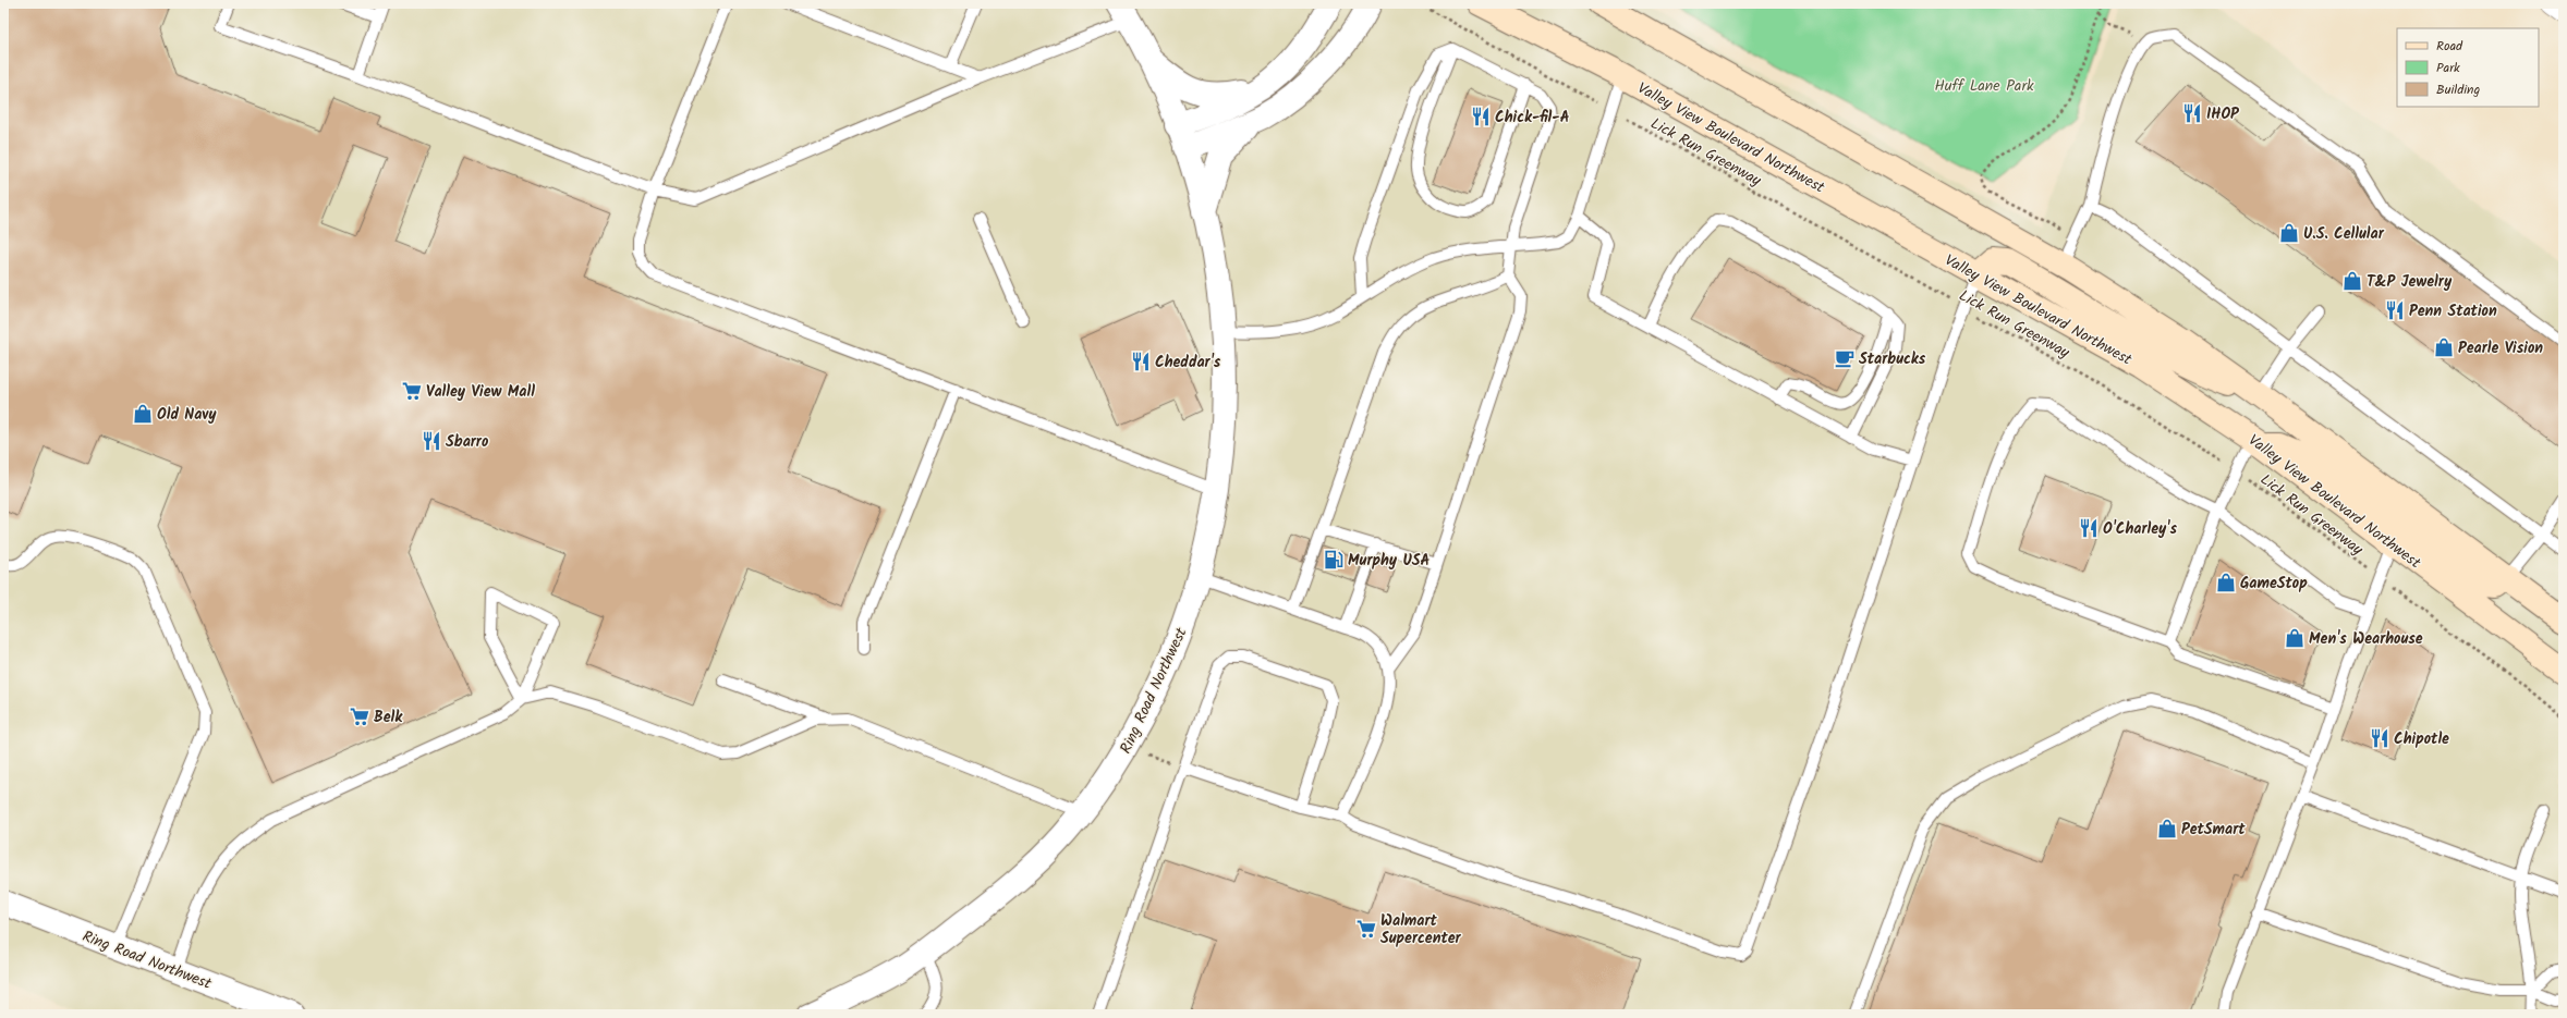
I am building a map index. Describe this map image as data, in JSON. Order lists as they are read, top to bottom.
{
  "streets": {
    "main road": ["Valley View Boulevard Northwest"],
    "street": ["Ring Road Northwest"],
    "path": ["Lick Run Greenway"]
  },
  "parks": ["Huff Lane Park"],
  "places": {
    "restaurant": [
      "IHOP",
      "Chick-fil-A",
      "Penn Station",
      "Cheddar's",
      "Sbarro",
      "O'Charley's",
      "Chipotle"
    ],
    "shop": [
      "U.S. Cellular",
      "T&P Jewelry",
      "Pearle Vision",
      "Old Navy",
      "GameStop",
      "Men's Wearhouse",
      "PetSmart"
    ],
    "cafe": ["Starbucks"],
    "supermarket": ["Valley View Mall", "Belk", "Walmart Supercenter"],
    "fuel station": ["Murphy USA"]
  },
  "legend": ["Road", "Park", "Building"]
}
